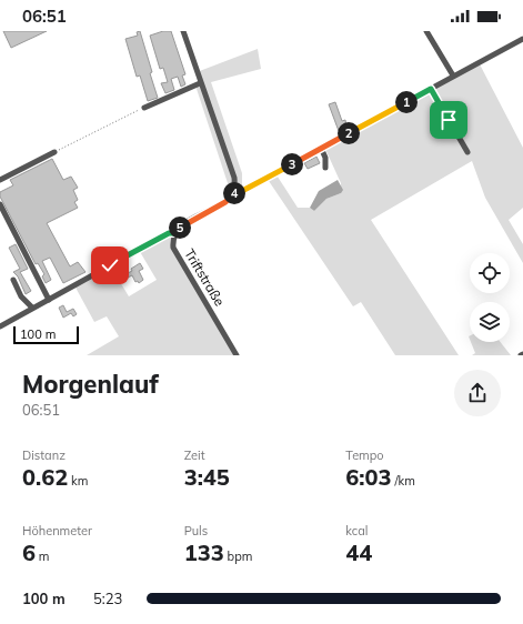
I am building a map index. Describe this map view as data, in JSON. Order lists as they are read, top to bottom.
{
  "streets": {
    "street": ["Triftstraße"]
  },
  "scale_bar": "100 m",
  "page": {
    "status": "06:51",
    "pins": [
      "1",
      "2",
      "3",
      "4",
      "5"
    ],
    "scale": "100 m",
    "heading": ["Morgenlauf", "06:51"],
    "stats": [
      ["Distanz", "0.62 km"],
      ["Zeit", "3:45"],
      ["Tempo", "6:03 /km"],
      ["Höhenmeter", "6 m"],
      ["Puls", "133 bpm"],
      ["kcal", "44"]
    ],
    "list": [
      {
        "name": "100 m",
        "note": "5:23"
      }
    ]
  }
}
